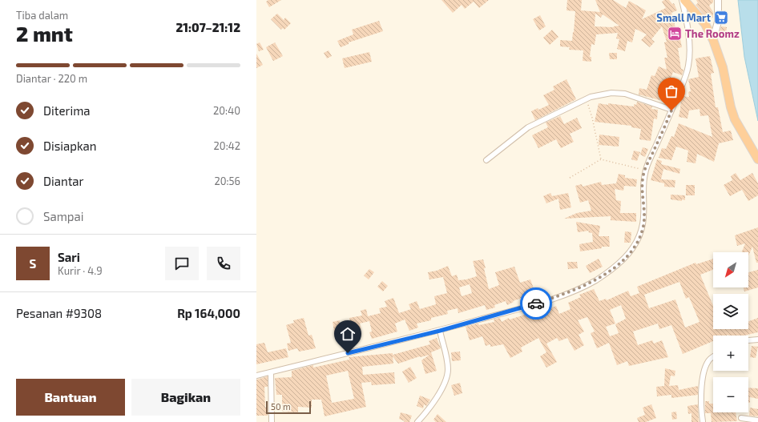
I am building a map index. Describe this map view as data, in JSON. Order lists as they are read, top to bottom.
{
  "places": {
    "supermarket": ["Small Mart"],
    "hotel": ["The Roomz"]
  },
  "scale_bar": "50 m",
  "north": "bottom left",
  "page": {
    "heading": ["2 mnt", "Tiba dalam", "21:07–21:12"],
    "panel": [
      "Sari",
      "Kurir · 4.9",
      "Pesanan #9308",
      "Rp 164,000"
    ],
    "bar": "Diantar · 220 m",
    "list": [
      ["Diterima", "20:40"],
      ["Disiapkan", "20:42"],
      ["Diantar", "20:56"],
      "Sampai"
    ],
    "round": "S",
    "map_buttons": ["+", "−"],
    "buttons": ["Bantuan", "Bagikan"],
    "scale": "50 m"
  }
}
